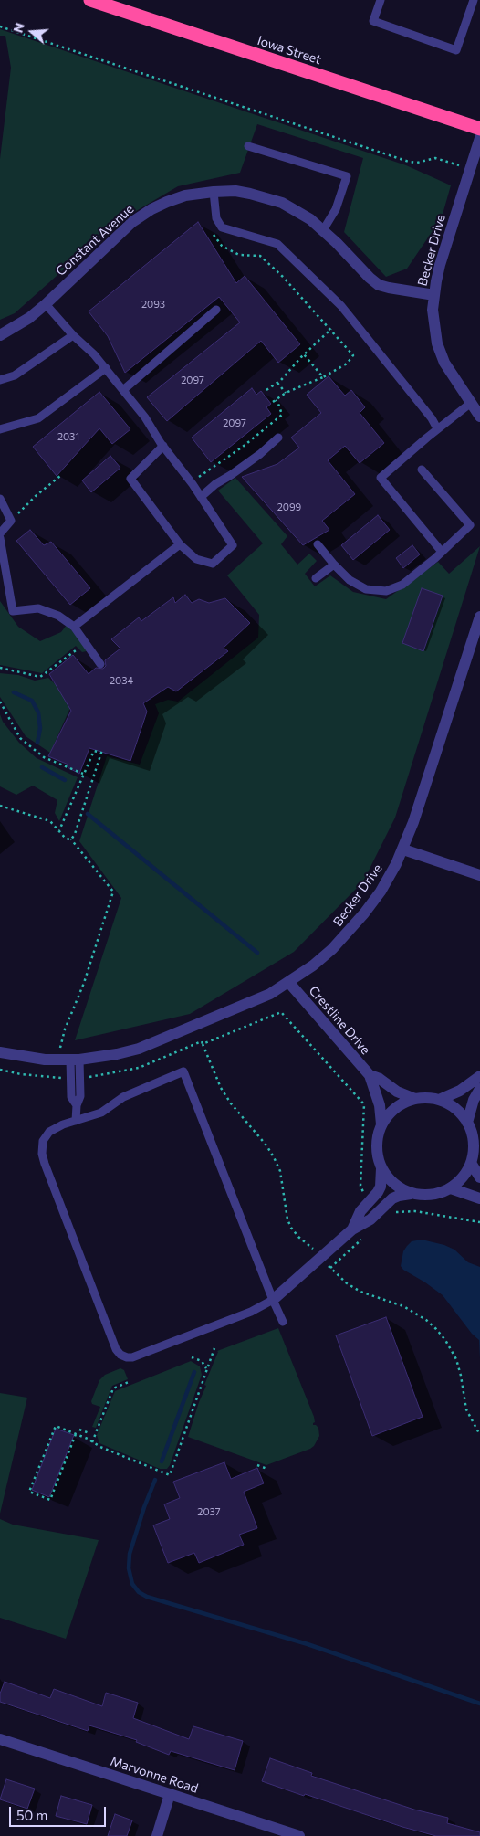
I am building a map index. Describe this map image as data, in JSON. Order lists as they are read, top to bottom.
{
  "streets": {
    "highway": ["Iowa Street"],
    "street": [
      "Constant Avenue",
      "Becker Drive",
      "Crestline Drive",
      "Marvonne Road"
    ]
  },
  "crossings": [
    ["Constant Avenue", "Becker Drive"],
    ["Becker Drive", "Crestline Drive"]
  ],
  "house_numbers": [
    "2093",
    "2097",
    "2097",
    "2031",
    "2099",
    "2034",
    "2037"
  ],
  "scale_bar": "50 m",
  "north": "left"
}
